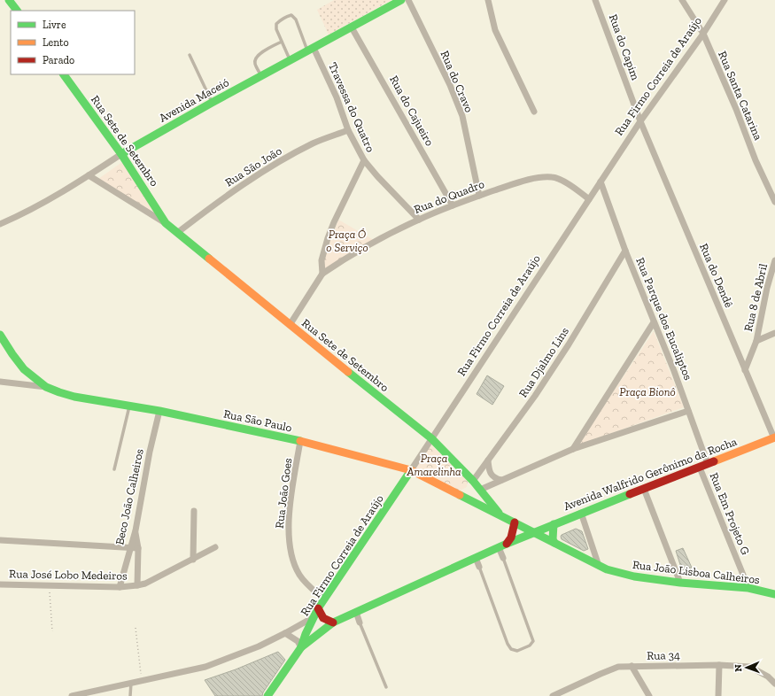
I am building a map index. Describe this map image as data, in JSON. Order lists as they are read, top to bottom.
{
  "streets": {
    "street": [
      "Rua do Capim",
      "Rua Firmo Correia de Araújo",
      "Rua do Cravo",
      "Rua Santa Catarina",
      "Avenida Maceió",
      "Travessa do Quatro",
      "Rua do Cajueiro",
      "Rua Sete de Setembro",
      "Rua São João",
      "Rua do Quadro",
      "Rua do Dendê",
      "Rua 8 de Abril",
      "Rua Parque dos Eucaliptos",
      "Rua Djalmo Lins",
      "Rua São Paulo",
      "Avenida Walfrido Gerônimo da Rocha",
      "Rua João Goes",
      "Beco João Calheiros",
      "Rua Em Projeto G",
      "Rua João Lisboa Calheiros",
      "Rua José Lobo Medeiros",
      "Rua 34"
    ]
  },
  "crossings": [
    ["Rua do Capim", "Rua Firmo Correia de Araújo"],
    ["Rua do Capim", "Rua do Dendê"],
    ["Rua Firmo Correia de Araújo", "Rua Santa Catarina"],
    ["Rua Firmo Correia de Araújo", "Rua Sete de Setembro"],
    ["Rua Firmo Correia de Araújo", "Rua do Quadro"],
    ["Rua Firmo Correia de Araújo", "Rua do Dendê"],
    ["Rua Firmo Correia de Araújo", "Rua Parque dos Eucaliptos"],
    ["Rua Firmo Correia de Araújo", "Rua São Paulo"],
    ["Rua Firmo Correia de Araújo", "Avenida Walfrido Gerônimo da Rocha"],
    ["Rua Firmo Correia de Araújo", "Rua João Goes"],
    ["Rua Firmo Correia de Araújo", "Rua João Lisboa Calheiros"],
    ["Rua do Cravo", "Rua do Quadro"],
    ["Avenida Maceió", "Travessa do Quatro"],
    ["Avenida Maceió", "Rua do Cajueiro"],
    ["Avenida Maceió", "Rua Sete de Setembro"],
    ["Travessa do Quatro", "Rua São João"],
    ["Travessa do Quatro", "Rua do Quadro"],
    ["Rua do Cajueiro", "Rua do Quadro"],
    ["Rua Sete de Setembro", "Rua São João"],
    ["Rua Sete de Setembro", "Rua Djalmo Lins"],
    ["Rua Sete de Setembro", "Rua São Paulo"],
    ["Rua Sete de Setembro", "Rua João Lisboa Calheiros"],
    ["Rua do Dendê", "Rua 8 de Abril"],
    ["Rua do Dendê", "Avenida Walfrido Gerônimo da Rocha"],
    ["Rua Parque dos Eucaliptos", "Rua Djalmo Lins"],
    ["Rua Parque dos Eucaliptos", "Avenida Walfrido Gerônimo da Rocha"],
    ["Rua São Paulo", "Rua João Goes"],
    ["Rua São Paulo", "Beco João Calheiros"],
    ["Rua São Paulo", "Rua João Lisboa Calheiros"],
    ["Avenida Walfrido Gerônimo da Rocha", "Rua Em Projeto G"],
    ["Avenida Walfrido Gerônimo da Rocha", "Rua João Lisboa Calheiros"],
    ["Beco João Calheiros", "Rua José Lobo Medeiros"],
    ["Rua Em Projeto G", "Rua João Lisboa Calheiros"]
  ],
  "parks": ["Praça Ó o Serviço", "Praça Bionô", "Praça Amarelinha"],
  "legend": ["Livre", "Lento", "Parado"],
  "north": "left"
}
